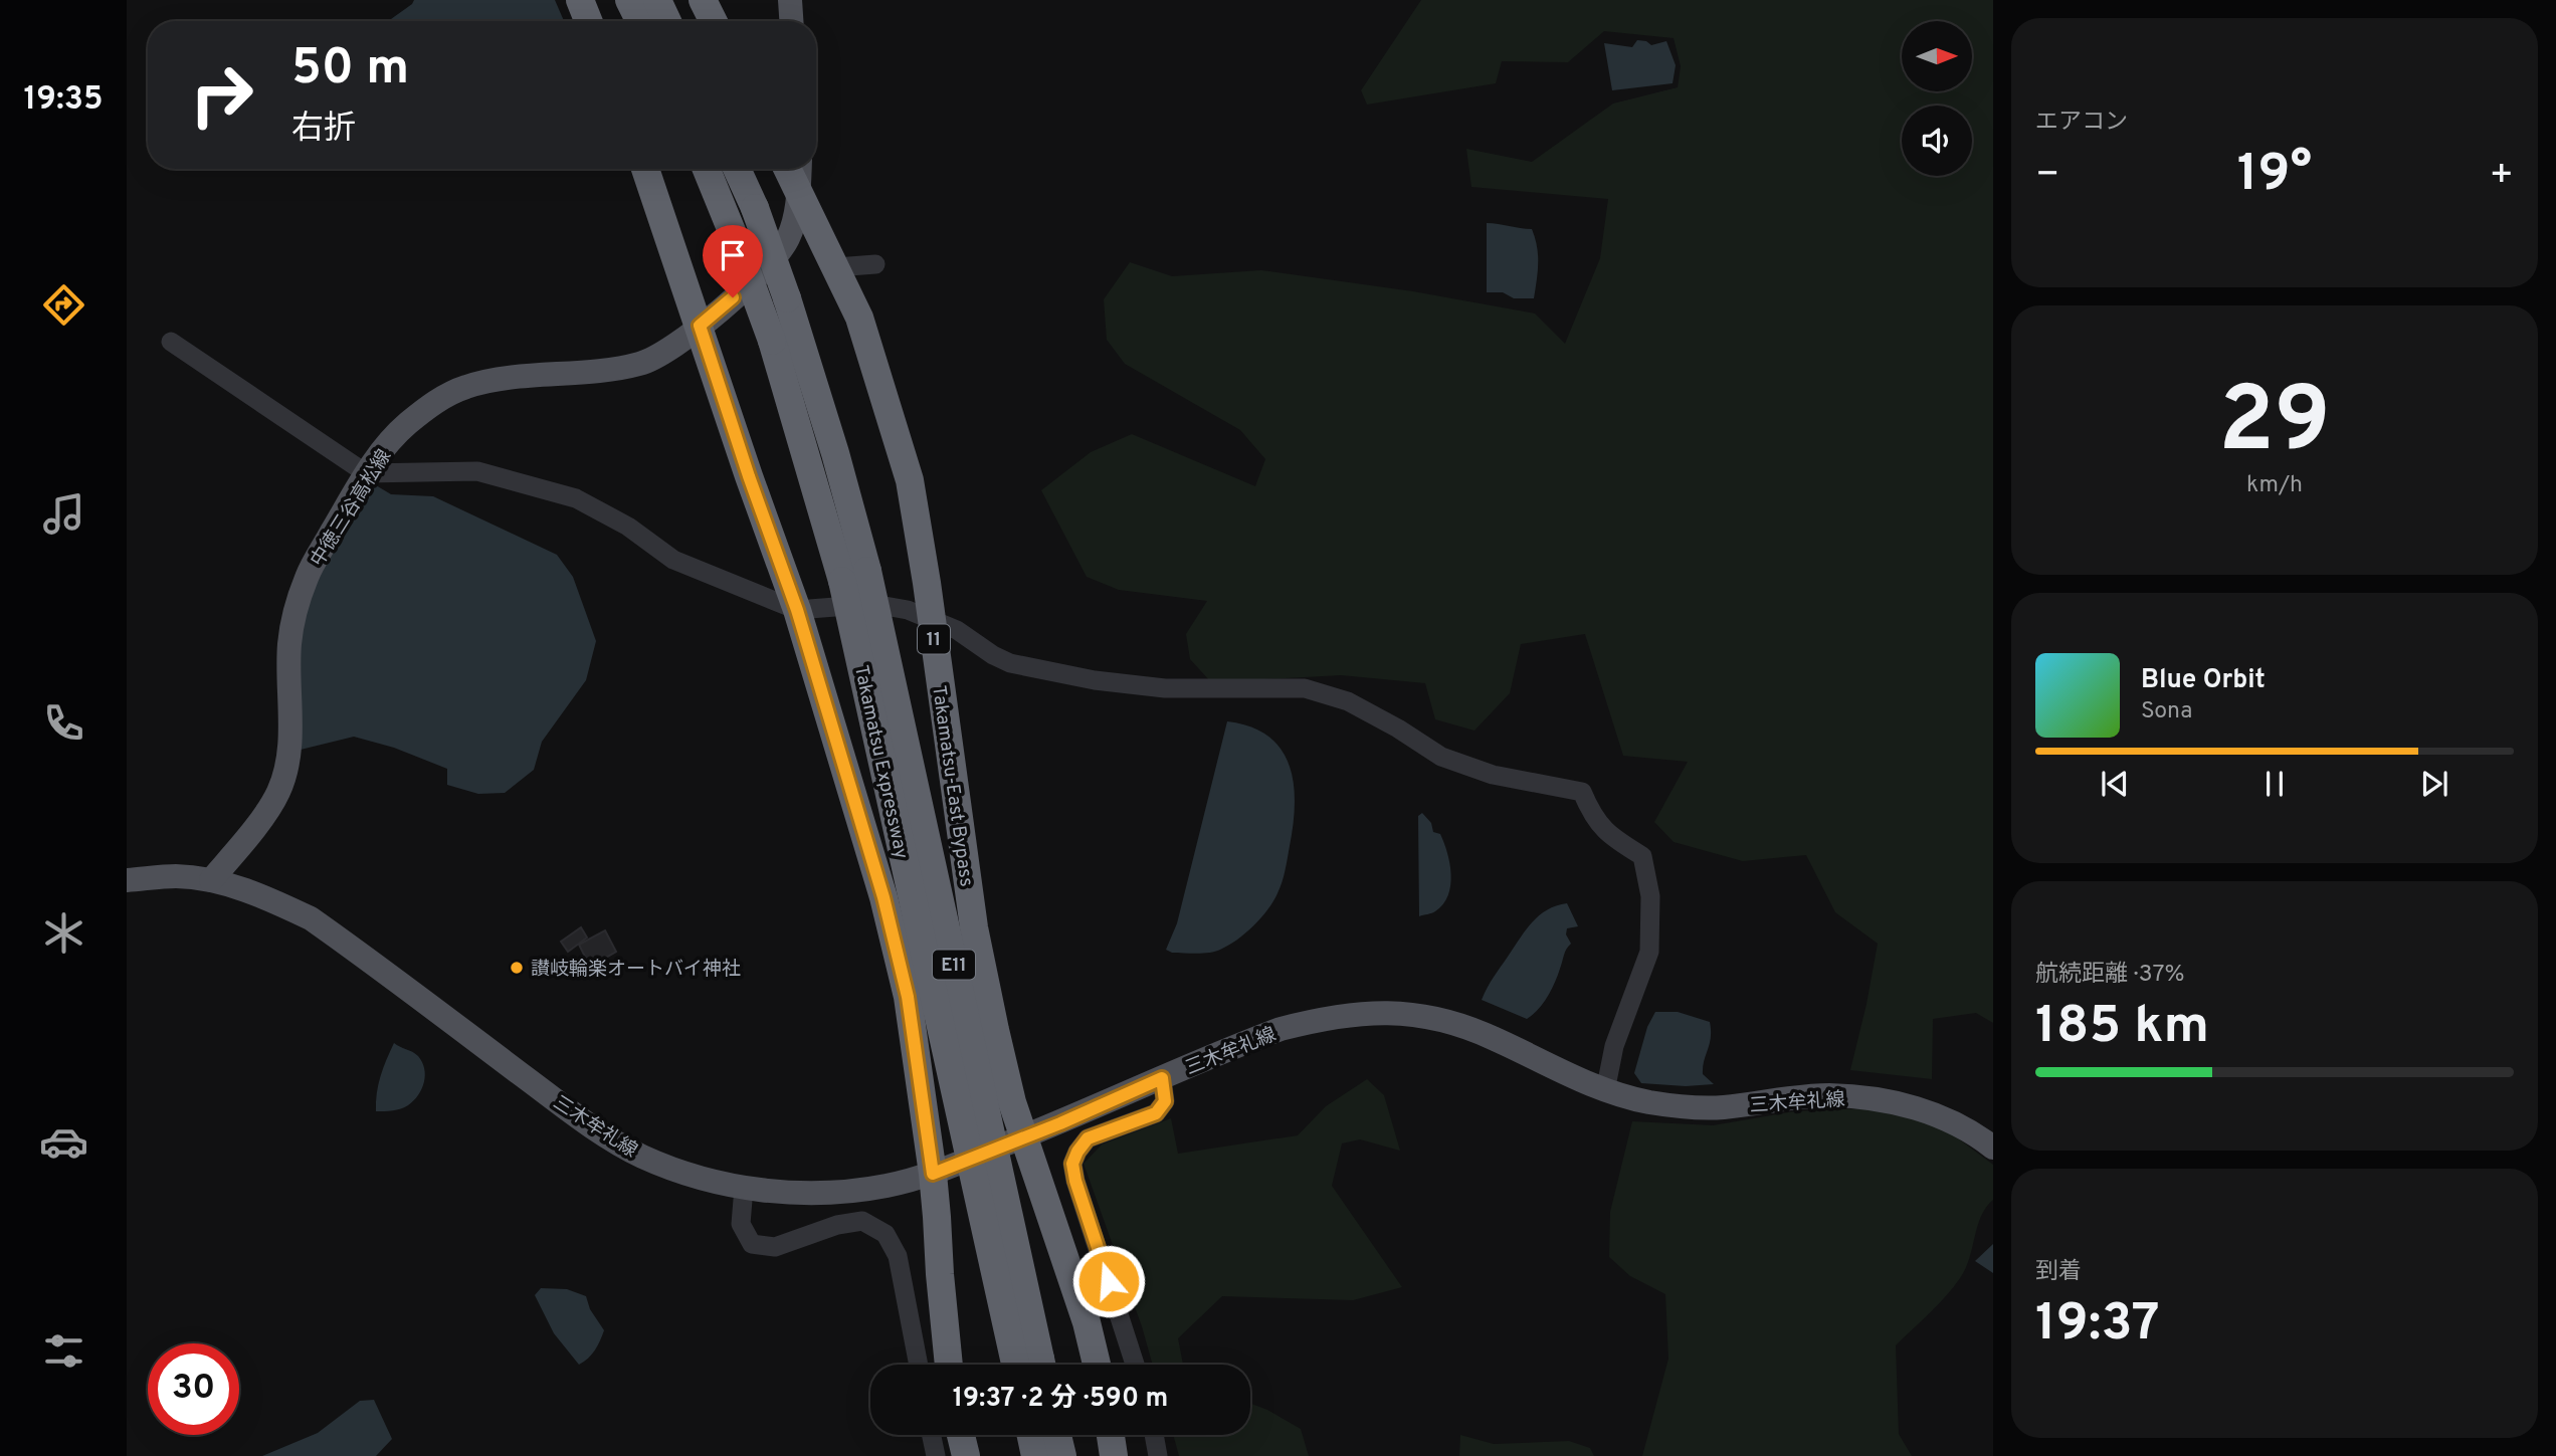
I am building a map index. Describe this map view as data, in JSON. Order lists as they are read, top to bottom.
{
  "streets": {
    "highway": [
      "11",
      "Takamatsu Expressway",
      "Takamatsu-East Bypass",
      "E11"
    ],
    "main road": ["中徳三谷高松線", "三木牟礼線"]
  },
  "crossings": [
    ["中徳三谷高松線", "Takamatsu-East Bypass"],
    ["中徳三谷高松線", "三木牟礼線"],
    ["Takamatsu-East Bypass", "三木牟礼線"]
  ],
  "places": ["讃岐輪楽オートバイ神社"],
  "north": "right",
  "page": {
    "tabs": "19:35",
    "tile": [
      "エアコン",
      ["29", "km/h"],
      ["航続距離 · 37%", "185 km"],
      ["到着", "19:37"]
    ],
    "turn": ["50 m", "右折"],
    "heat": ["−", "19°", "+"],
    "song": ["Blue Orbit", "Sona"],
    "limit": "30",
    "trip": "19:37 · 2 分 · 590 m"
  }
}
